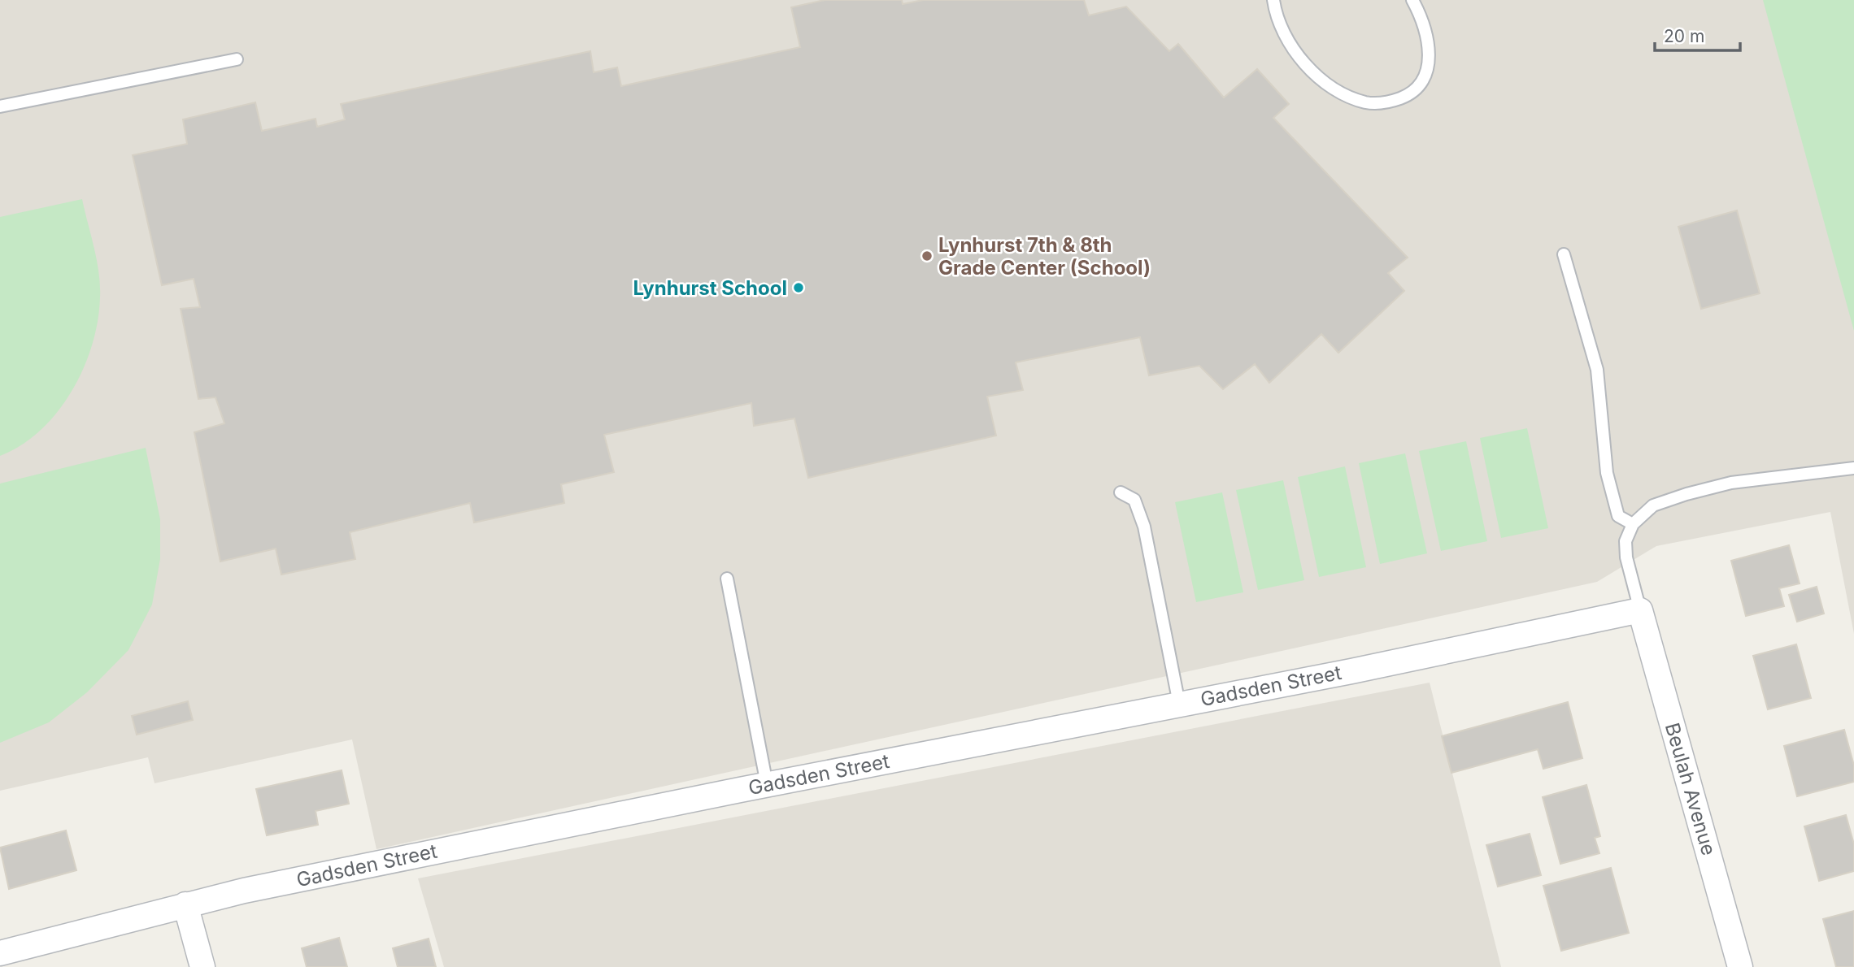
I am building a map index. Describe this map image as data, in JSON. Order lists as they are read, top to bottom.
{
  "streets": {
    "street": ["Gadsden Street", "Beulah Avenue"]
  },
  "crossings": [
    ["Gadsden Street", "Beulah Avenue"]
  ],
  "places": ["Lynhurst 7th & 8th Grade Center (School)", "Lynhurst School"],
  "scale_bar": "20 m"
}
